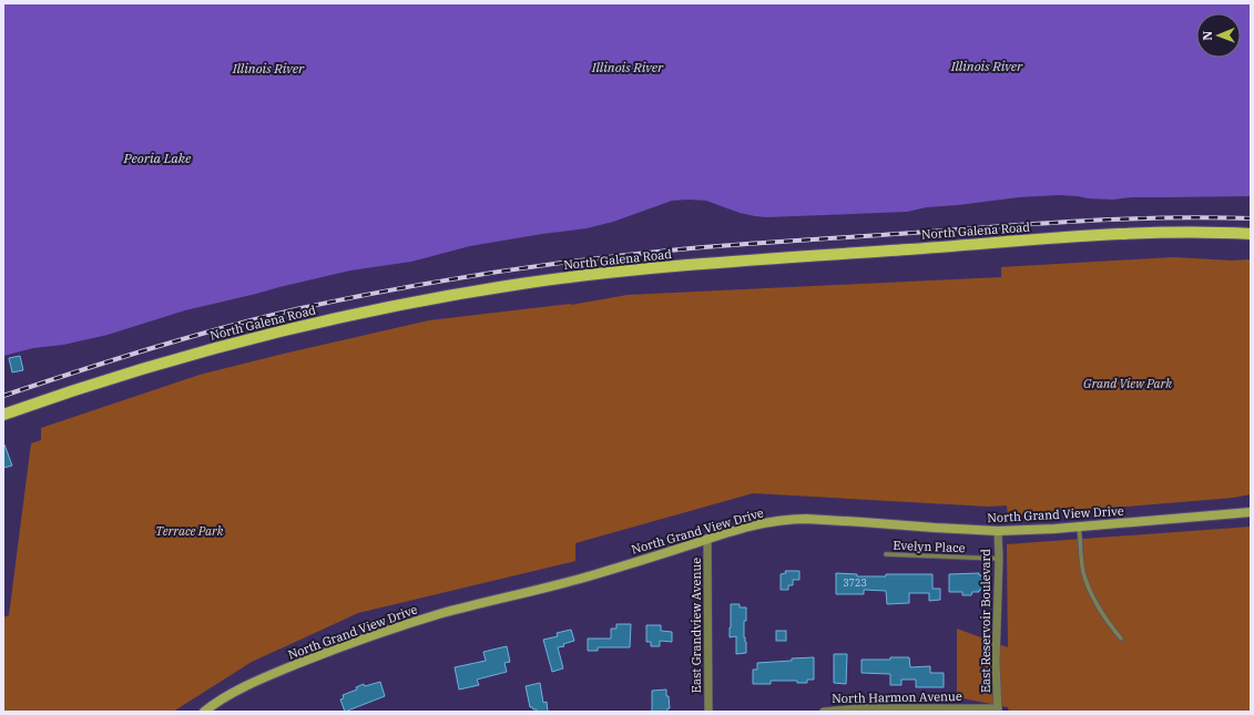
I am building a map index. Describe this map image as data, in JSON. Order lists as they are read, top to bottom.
{
  "streets": {
    "main road": ["North Galena Road"],
    "street": [
      "North Grand View Drive",
      "East Reservoir Boulevard",
      "East Grandview Avenue",
      "North Harmon Avenue"
    ],
    "lane": ["Evelyn Place"]
  },
  "crossings": [
    ["North Grand View Drive", "East Reservoir Boulevard"],
    ["North Grand View Drive", "East Grandview Avenue"],
    ["Evelyn Place", "East Reservoir Boulevard"],
    ["East Reservoir Boulevard", "North Harmon Avenue"]
  ],
  "water": ["Illinois River", "Peoria Lake"],
  "parks": ["Grand View Park", "Terrace Park"],
  "house_numbers": ["3723"],
  "north": "left"
}
